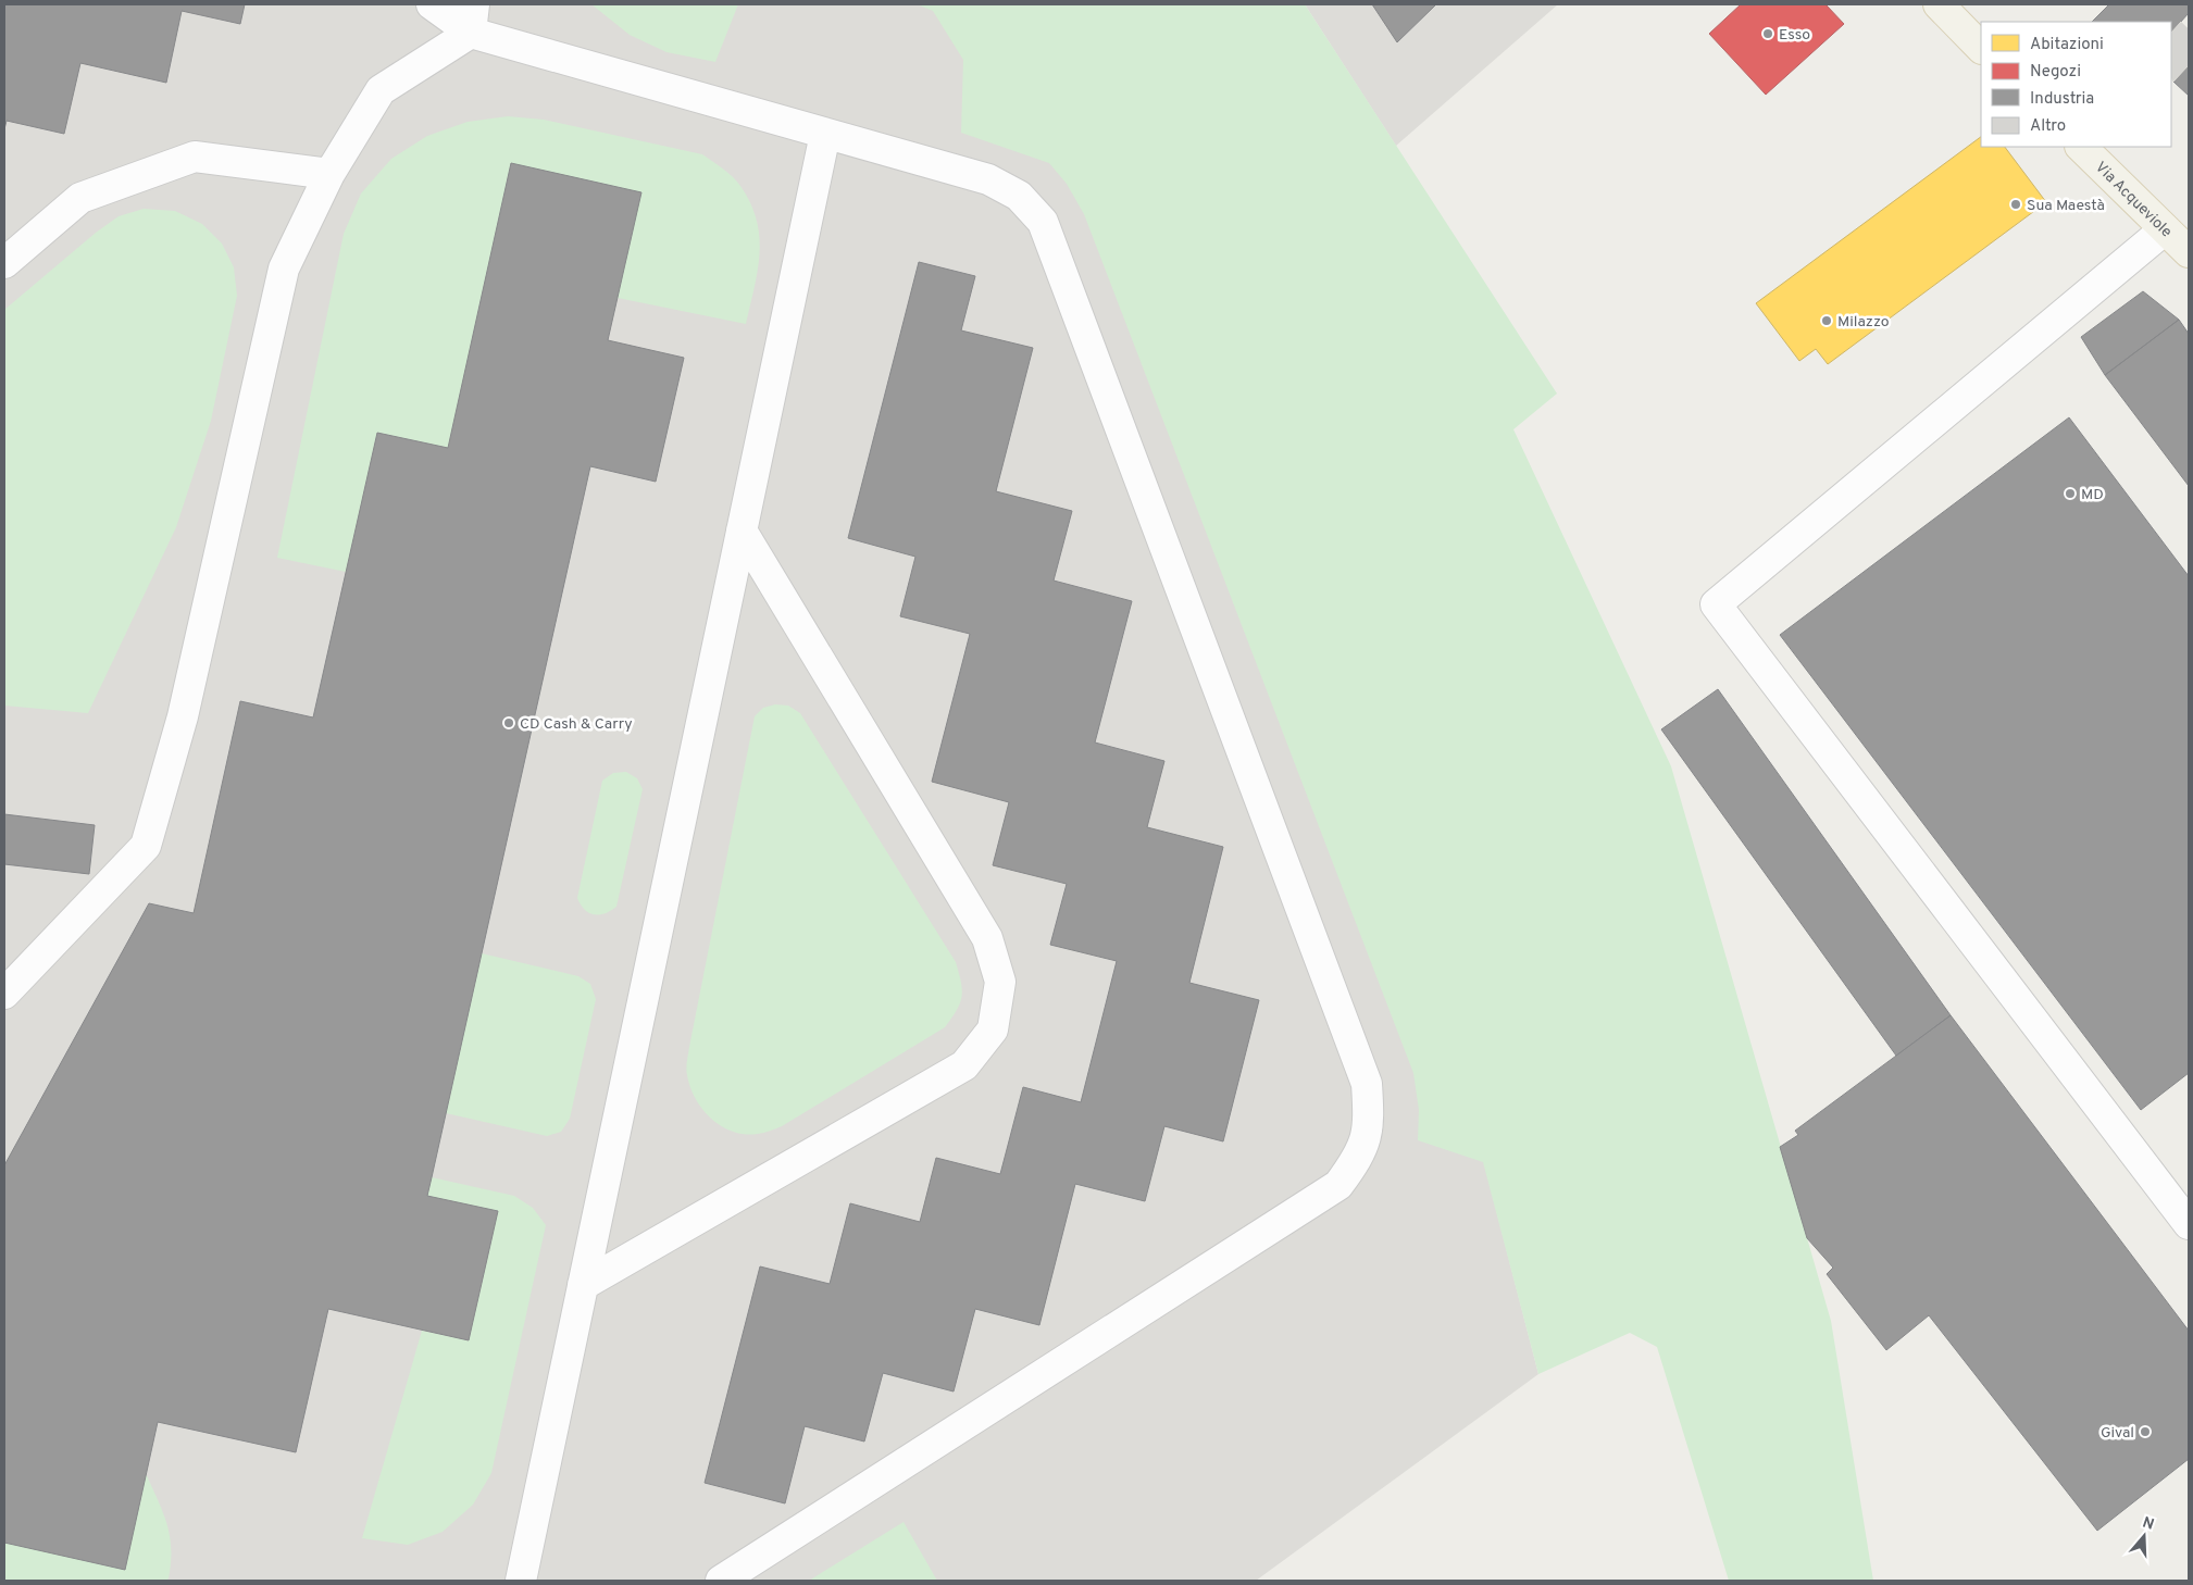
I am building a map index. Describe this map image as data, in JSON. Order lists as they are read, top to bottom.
{
  "streets": {
    "main road": ["Via Acqueviole"]
  },
  "places": [
    "Esso",
    "Sua Maestà",
    "Milazzo",
    "MD",
    "CD Cash & Carry",
    "Gival"
  ],
  "legend": [
    "Abitazioni",
    "Negozi",
    "Industria",
    "Altro"
  ],
  "north": "top"
}
